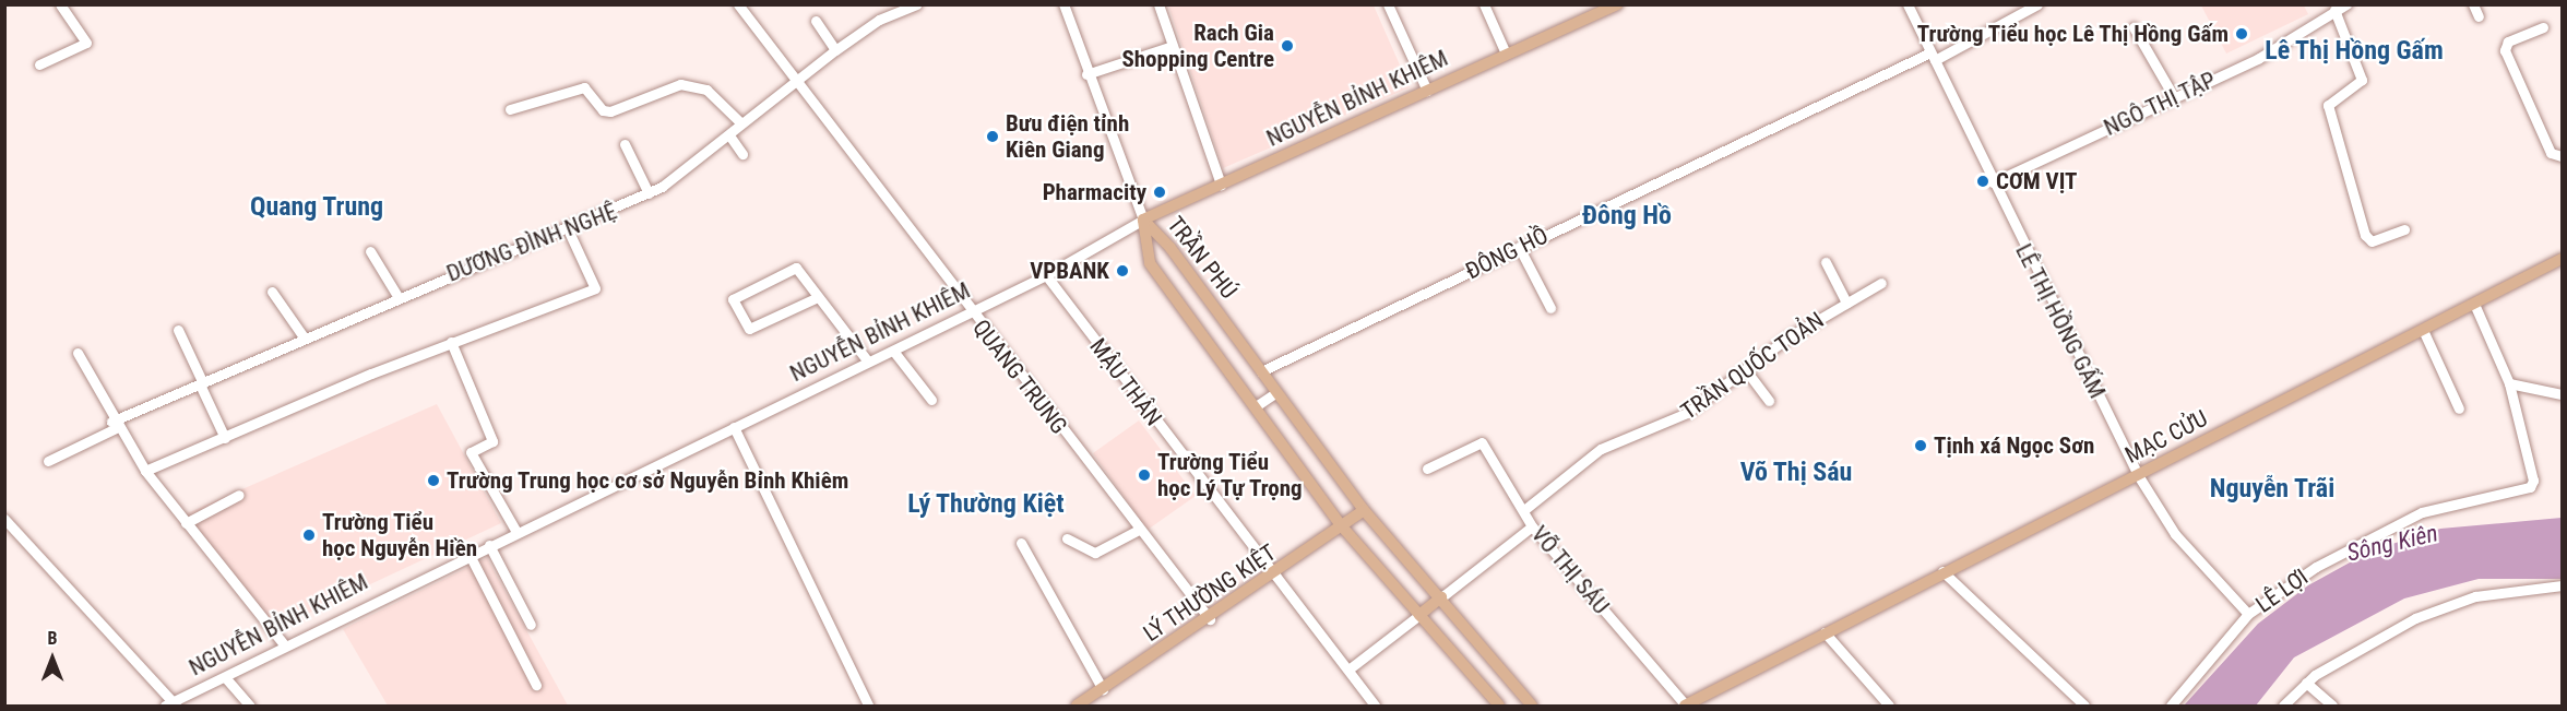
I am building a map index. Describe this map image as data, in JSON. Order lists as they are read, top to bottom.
{
  "streets": {
    "main road": [
      "NGUYỄN BỈNH KHIÊM",
      "TRẦN PHÚ",
      "MẠC CỬU",
      "LÝ THƯỜNG KIỆT"
    ],
    "street": [
      "NGÔ THỊ TẬP",
      "DƯƠNG ĐÌNH NGHỆ",
      "ĐÔNG HỒ",
      "LÊ THỊ HỒNG GẤM",
      "TRẦN QUỐC TOẢN",
      "QUANG TRUNG",
      "MẬU THÂN",
      "VÕ THỊ SÁU",
      "LÊ LỢI"
    ]
  },
  "crossings": [
    ["NGUYỄN BỈNH KHIÊM", "TRẦN PHÚ"],
    ["NGUYỄN BỈNH KHIÊM", "QUANG TRUNG"],
    ["NGUYỄN BỈNH KHIÊM", "MẬU THÂN"],
    ["NGÔ THỊ TẬP", "LÊ THỊ HỒNG GẤM"],
    ["DƯƠNG ĐÌNH NGHỆ", "QUANG TRUNG"],
    ["ĐÔNG HỒ", "TRẦN PHÚ"],
    ["ĐÔNG HỒ", "LÊ THỊ HỒNG GẤM"],
    ["TRẦN PHÚ", "LÝ THƯỜNG KIỆT"],
    ["LÊ THỊ HỒNG GẤM", "MẠC CỬU"],
    ["LÊ THỊ HỒNG GẤM", "LÊ LỢI"],
    ["TRẦN QUỐC TOẢN", "VÕ THỊ SÁU"],
    ["QUANG TRUNG", "LÝ THƯỜNG KIỆT"],
    ["MẬU THÂN", "LÝ THƯỜNG KIỆT"],
    ["MẠC CỬU", "VÕ THỊ SÁU"]
  ],
  "districts": [
    "Lê Thị Hồng Gấm",
    "Quang Trung",
    "Đông Hồ",
    "Võ Thị Sáu",
    "Nguyễn Trãi",
    "Lý Thường Kiệt"
  ],
  "water": ["Sông Kiên"],
  "places": [
    "Trường Tiểu học Lê Thị Hồng Gấm",
    "Rach Gia Shopping Centre",
    "Bưu điện tỉnh Kiên Giang",
    "CƠM VỊT",
    "Pharmacity",
    "VPBANK",
    "Tịnh xá Ngọc Sơn",
    "Trường Tiểu học Lý Tự Trọng",
    "Trường Trung học cơ sở Nguyễn Bỉnh Khiêm",
    "Trường Tiểu học Nguyễn Hiền"
  ],
  "north": "top"
}
